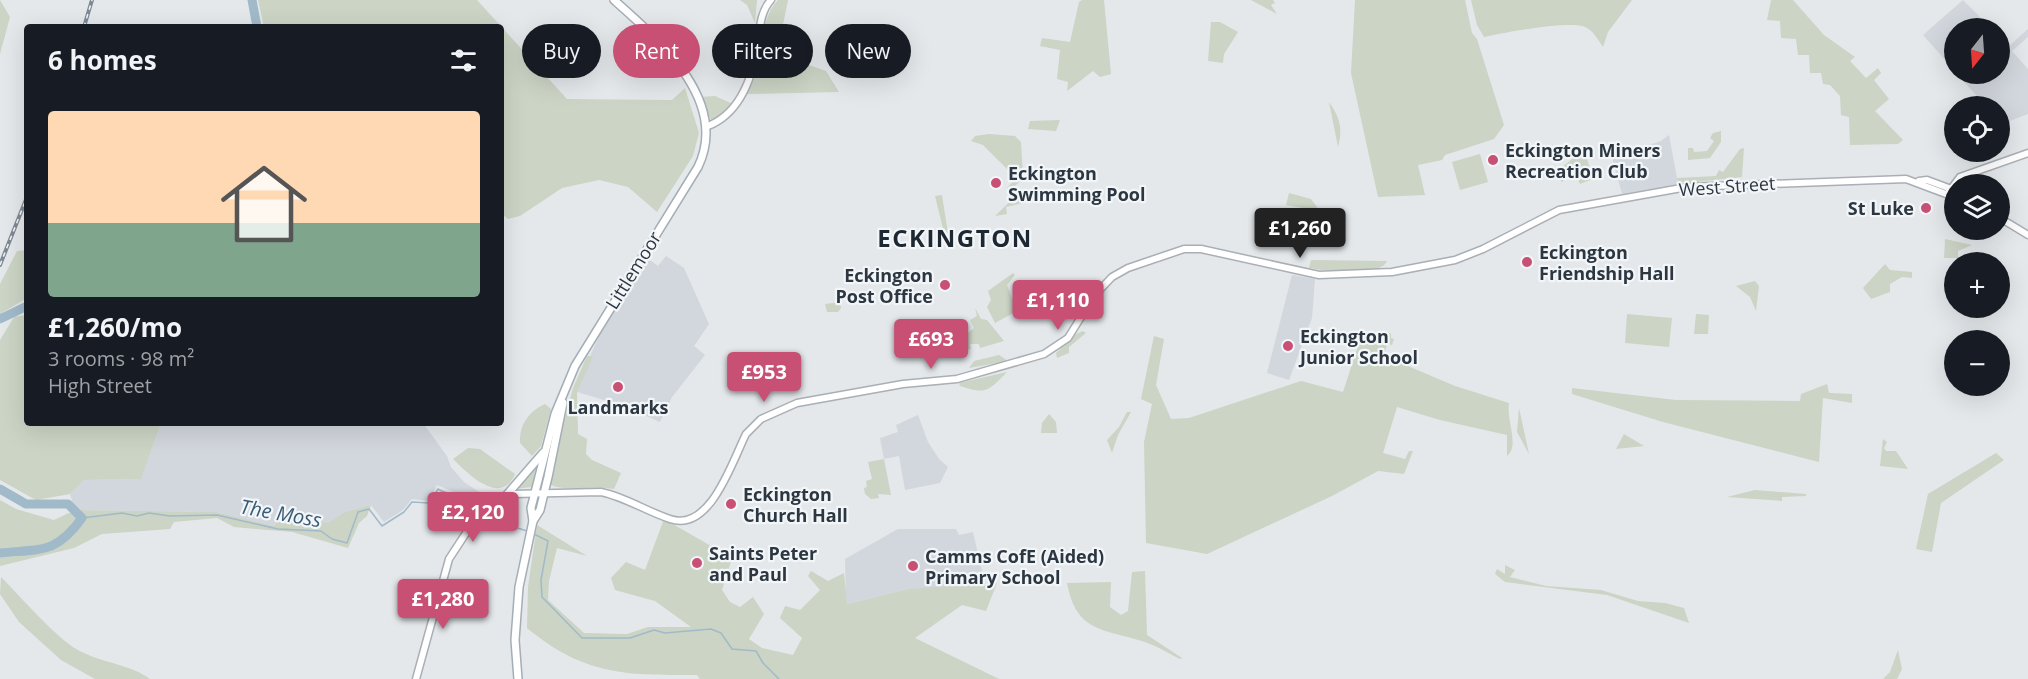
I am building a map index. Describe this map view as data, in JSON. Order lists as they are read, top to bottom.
{
  "streets": {
    "main road": ["West Street", "Littlemoor"]
  },
  "crossings": [
    ["West Street", "Littlemoor"]
  ],
  "districts": ["ECKINGTON"],
  "water": ["The Moss"],
  "places": [
    "Eckington Miners Recreation Club",
    "Eckington Swimming Pool",
    "St Luke",
    "Eckington Friendship Hall",
    "Eckington Post Office",
    "Eckington Junior School",
    "Landmarks",
    "Eckington Church Hall",
    "Saints Peter and Paul",
    "Camms CofE (Aided) Primary School"
  ],
  "north": "bottom",
  "page": {
    "map_buttons": ["+", "−"],
    "chip": [
      "Buy",
      "Rent",
      "Filters",
      "New"
    ],
    "heading": "6 homes",
    "list": [
      {
        "name": "£1,260/mo",
        "note": "3 rooms · 98 m² · High Street"
      }
    ],
    "price": [
      "£1,260",
      "£1,110",
      "£693",
      "£953",
      "£2,120",
      "£1,280"
    ]
  }
}
